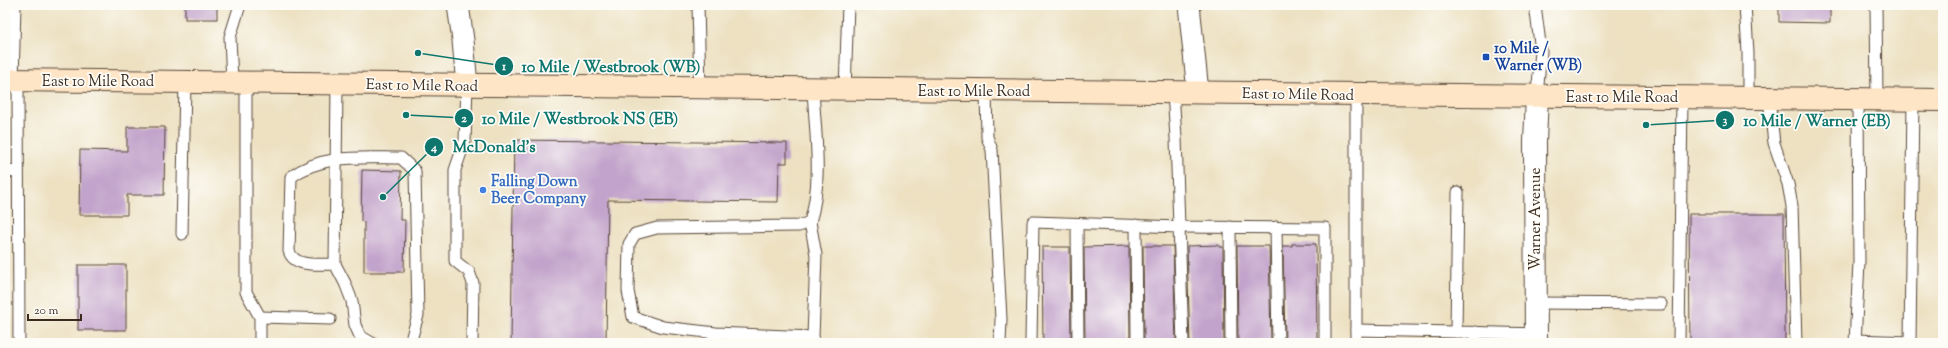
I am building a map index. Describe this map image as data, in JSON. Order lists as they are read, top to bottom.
{
  "streets": {
    "main road": ["East 10 Mile Road"],
    "street": ["Warner Avenue"]
  },
  "crossings": [
    ["East 10 Mile Road", "Warner Avenue"]
  ],
  "places": {
    "other": [
      "10 Mile / Westbrook (WB)",
      "10 Mile / Westbrook NS (EB)",
      "10 Mile / Warner (EB)",
      "Falling Down Beer Company",
      "McDonald's"
    ],
    "transit": ["10 Mile / Warner (WB)"]
  },
  "scale_bar": "20 m"
}
